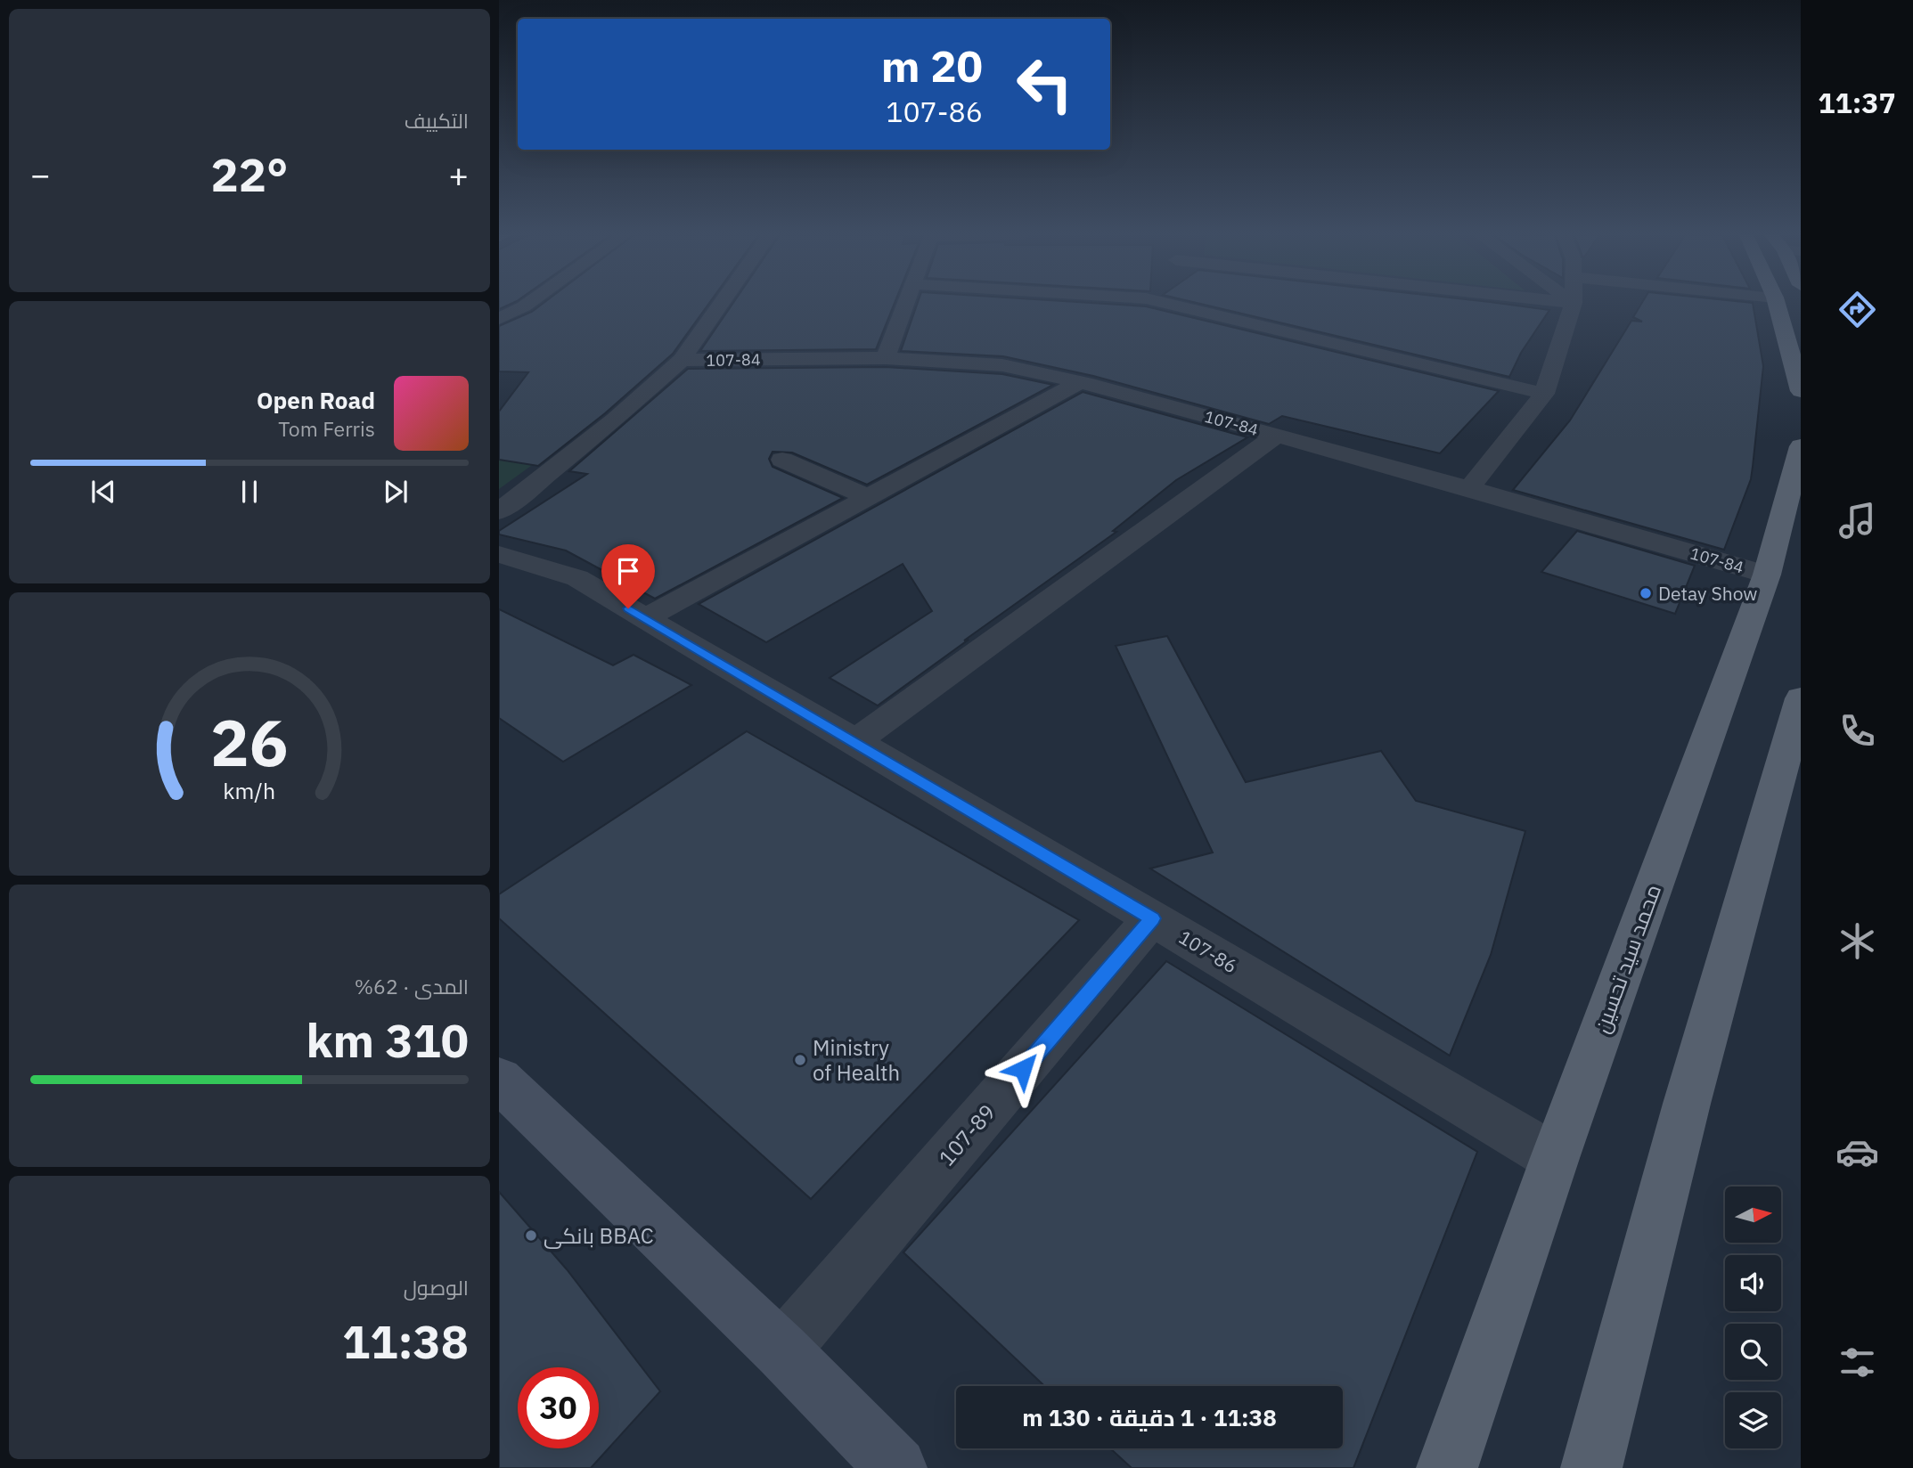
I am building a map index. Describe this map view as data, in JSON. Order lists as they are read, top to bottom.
{
  "streets": {
    "main road": ["محمد سید تحسین"],
    "street": ["107-84", "107-86", "107-89"]
  },
  "crossings": [
    ["107-84", "محمد سید تحسین"],
    ["107-86", "محمد سید تحسین"],
    ["107-86", "107-89"]
  ],
  "places": ["Detay Show", "Ministry of Health", "بانکی BBAC"],
  "north": "right",
  "page": {
    "tabs": "11:37",
    "tile": [
      "التكييف",
      ["المدى · 62%", "310 km"],
      ["الوصول", "11:38"]
    ],
    "turn": ["20 m", "107-86"],
    "heat": ["−", "22°", "+"],
    "song": ["Open Road", "Tom Ferris"],
    "limit": "30",
    "trip": "11:38 · 1 دقيقة · 130 m",
    "gauge": ["26", "km/h"]
  }
}
